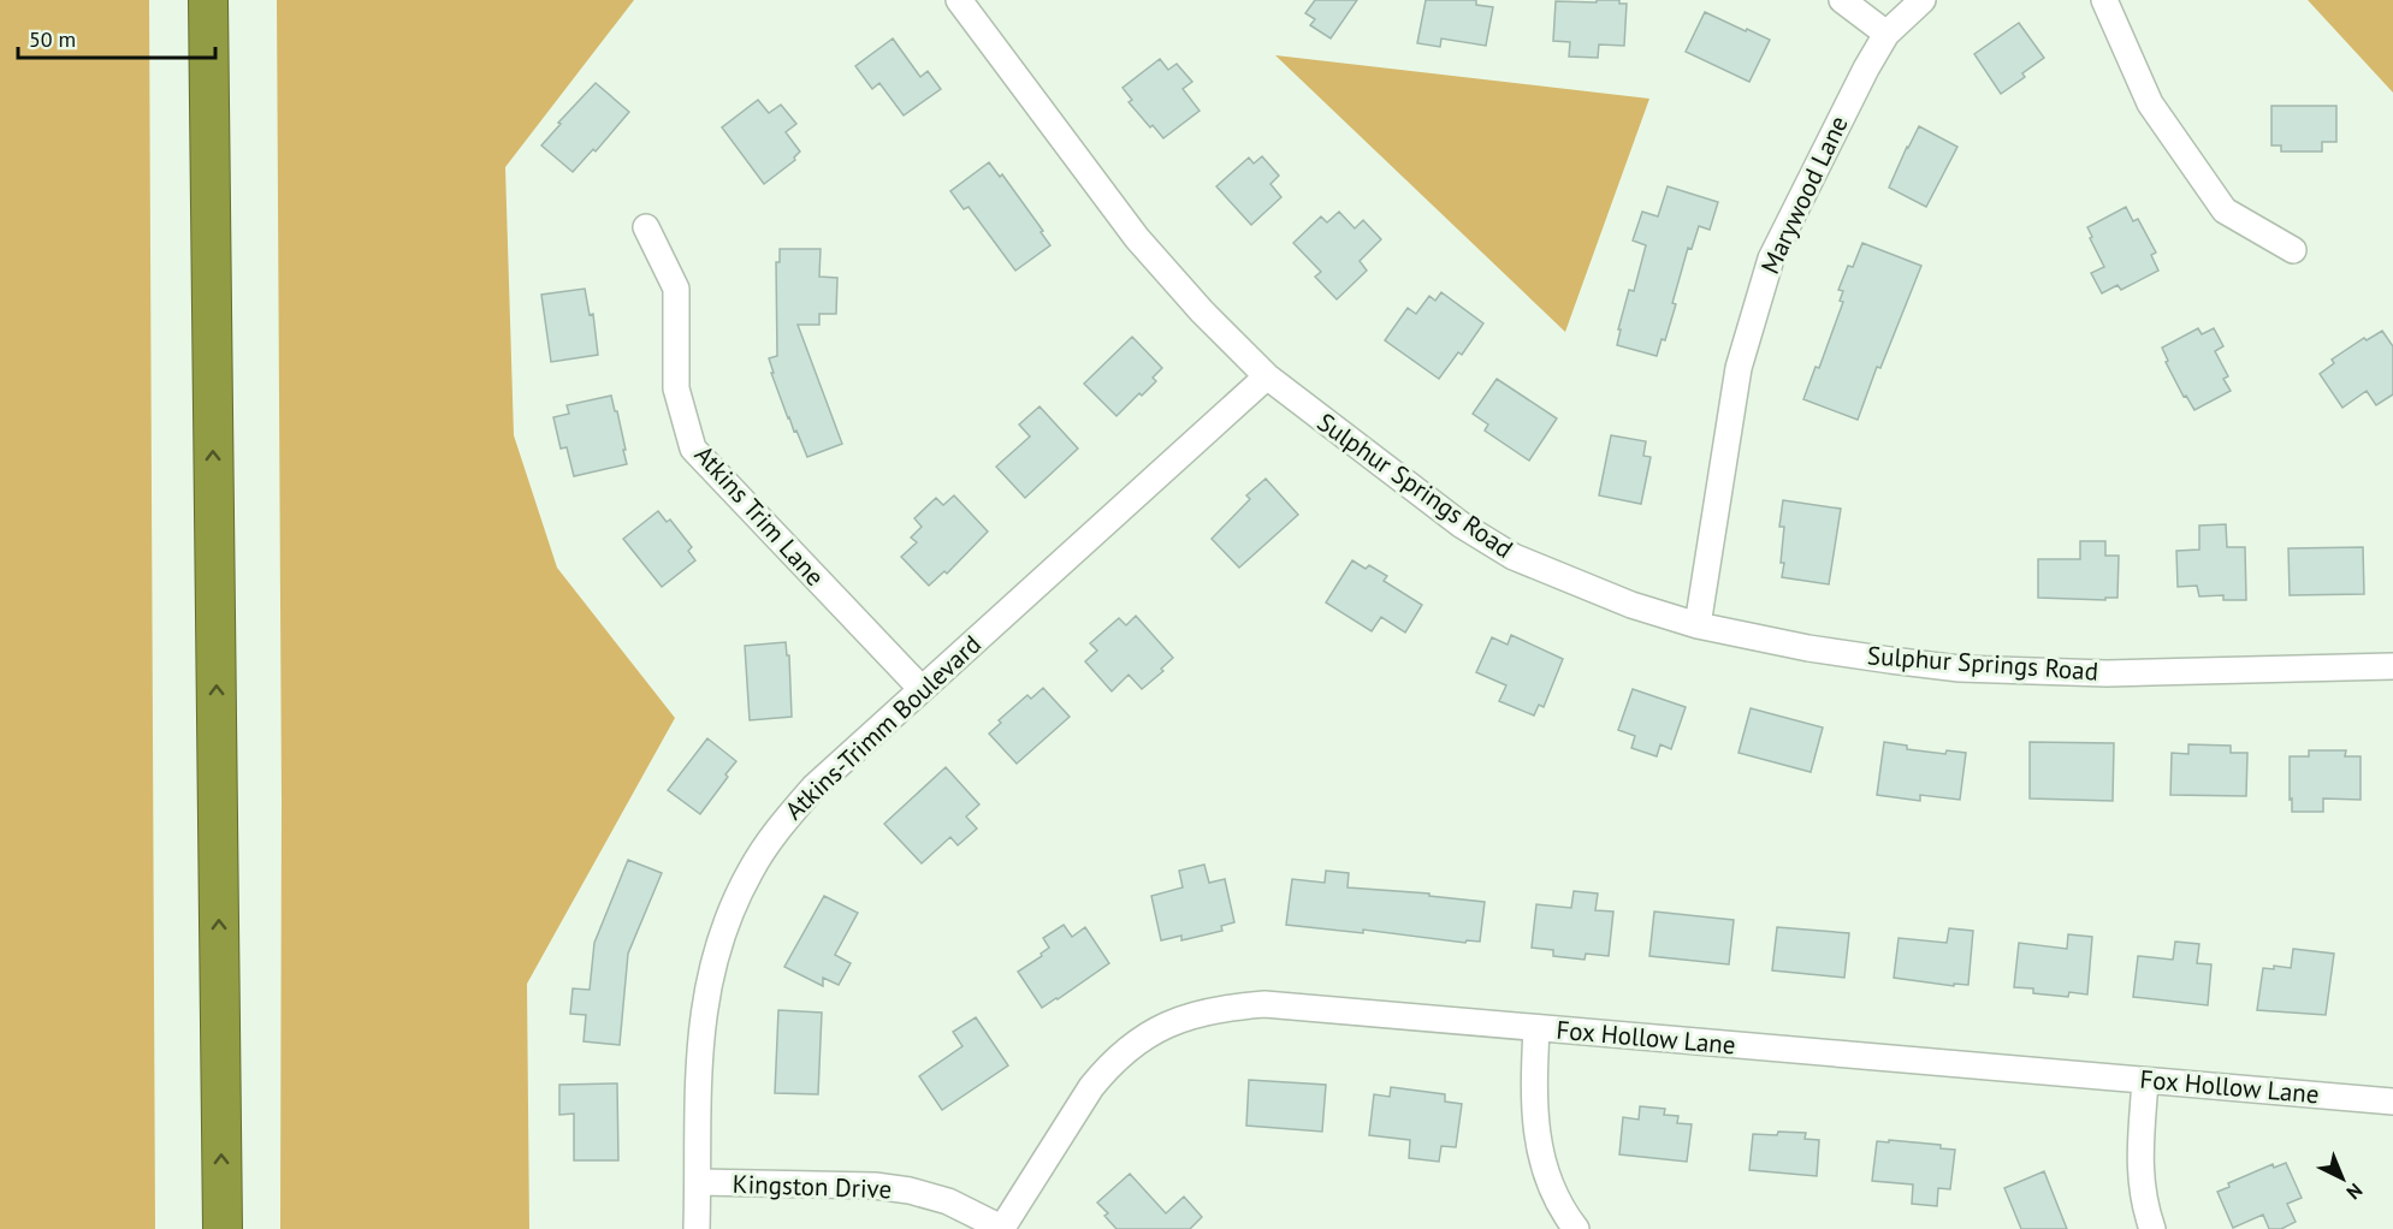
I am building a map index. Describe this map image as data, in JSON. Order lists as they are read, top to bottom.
{
  "streets": {
    "street": [
      "Marywood Lane",
      "Sulphur Springs Road",
      "Atkins Trim Lane",
      "Atkins-Trimm Boulevard",
      "Fox Hollow Lane",
      "Kingston Drive"
    ]
  },
  "crossings": [
    ["Marywood Lane", "Sulphur Springs Road"],
    ["Sulphur Springs Road", "Atkins-Trimm Boulevard"],
    ["Atkins Trim Lane", "Atkins-Trimm Boulevard"],
    ["Atkins-Trimm Boulevard", "Kingston Drive"],
    ["Fox Hollow Lane", "Kingston Drive"]
  ],
  "scale_bar": "50 m",
  "north": "bottom right"
}
